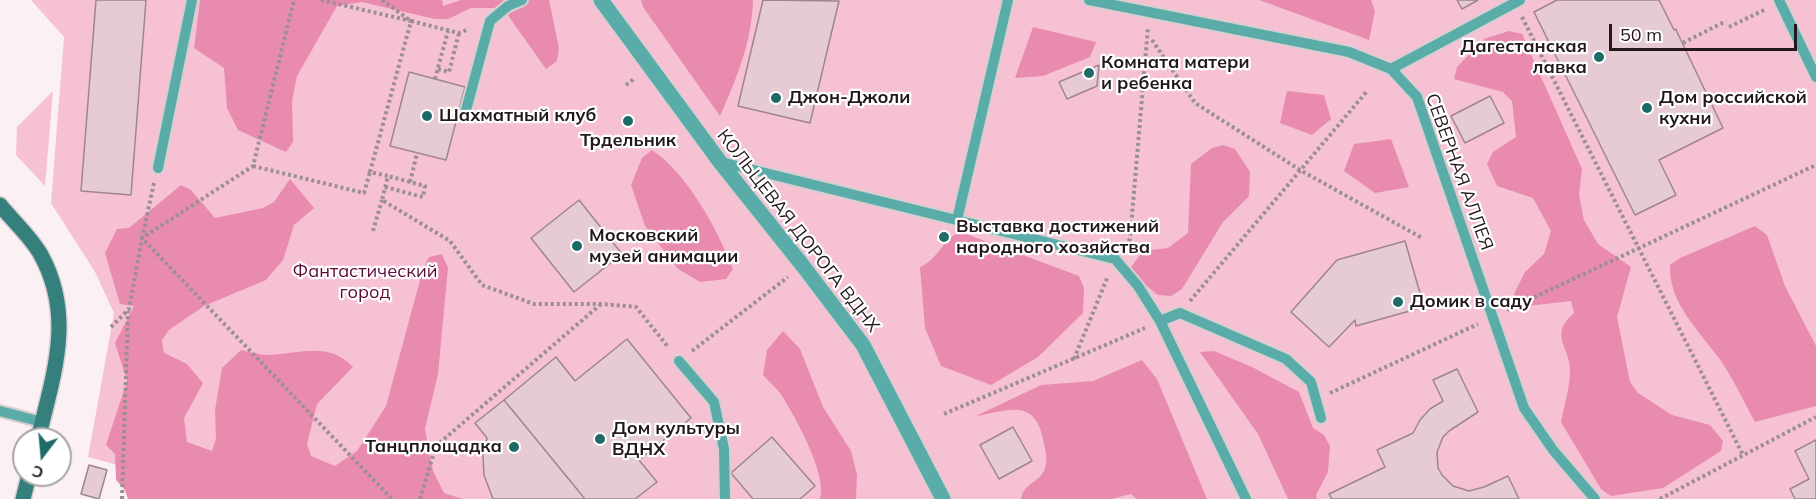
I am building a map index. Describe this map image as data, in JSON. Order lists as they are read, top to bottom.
{
  "streets": {
    "street": ["КОЛЬЦЕВАЯ ДОРОГА ВДНХ"],
    "lane": ["СЕВЕРНАЯ АЛЛЕЯ"]
  },
  "parks": ["Фантастический город"],
  "places": [
    "Дагестанская лавка",
    "Комната матери и ребенка",
    "Джон-Джоли",
    "Дом российской кухни",
    "Шахматный клуб",
    "Трдельник",
    "Выставка достижений народного хозяйства",
    "Московский музей анимации",
    "Домик в саду",
    "Дом культуры ВДНХ",
    "Танцплощадка"
  ],
  "scale_bar": "50 m",
  "north": "bottom"
}
